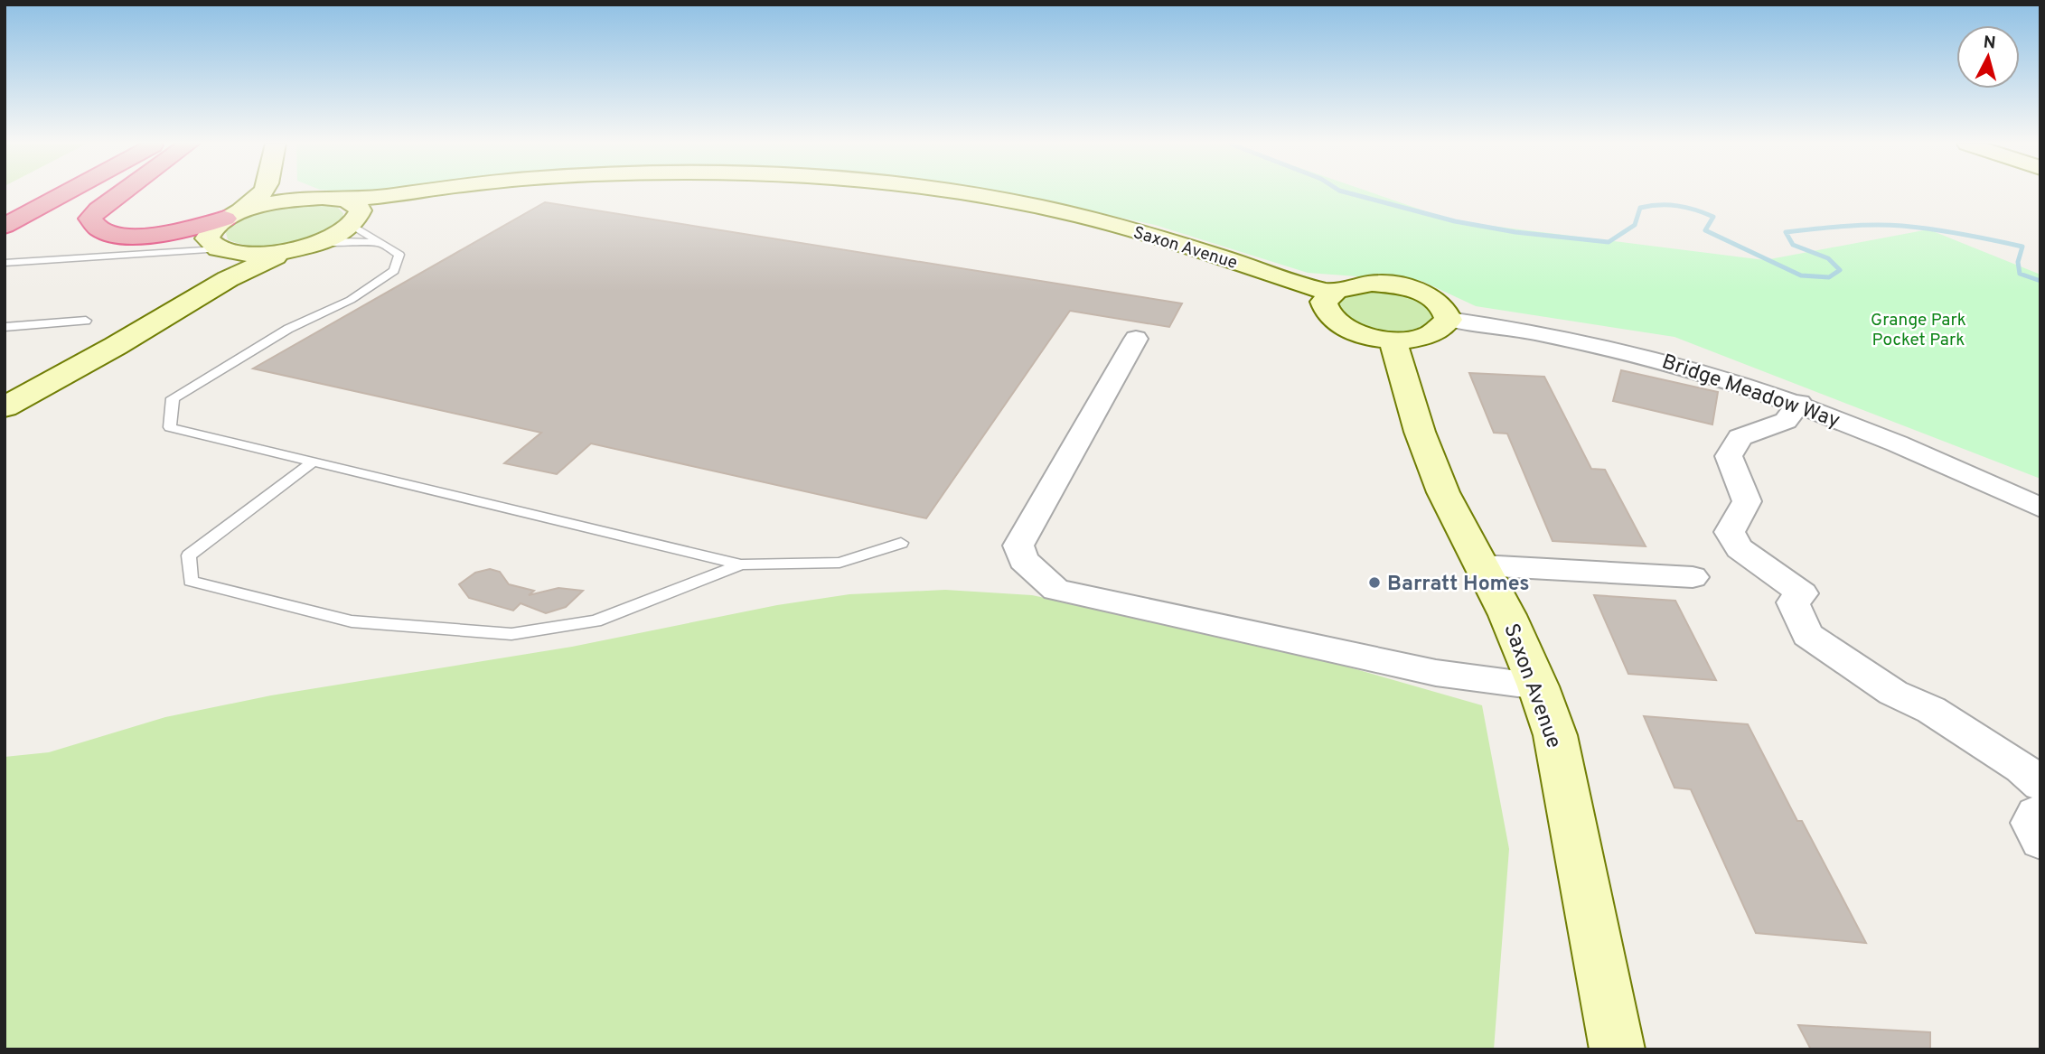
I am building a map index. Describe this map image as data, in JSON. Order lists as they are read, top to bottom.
{
  "streets": {
    "street": ["Saxon Avenue", "Bridge Meadow Way"]
  },
  "parks": ["Grange Park Pocket Park"],
  "places": ["Barratt Homes"],
  "north": "top"
}
